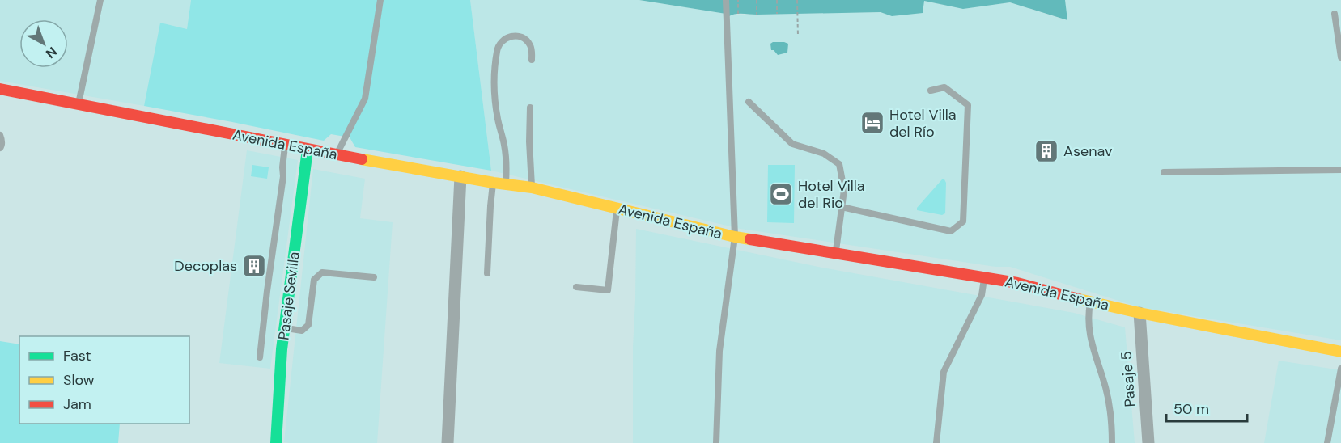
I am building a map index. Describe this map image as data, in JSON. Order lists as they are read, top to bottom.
{
  "streets": {
    "main road": ["Avenida España", "Pasaje Sevilla"],
    "street": ["Pasaje 5"]
  },
  "crossings": [
    ["Avenida España", "Pasaje Sevilla"],
    ["Avenida España", "Pasaje 5"]
  ],
  "places": {
    "hotel": ["Hotel Villa del Río"],
    "building": ["Asenav", "Decoplas"],
    "sports": ["Hotel Villa del Rio"]
  },
  "legend": ["Fast", "Slow", "Jam"],
  "scale_bar": "50 m",
  "north": "bottom right"
}
